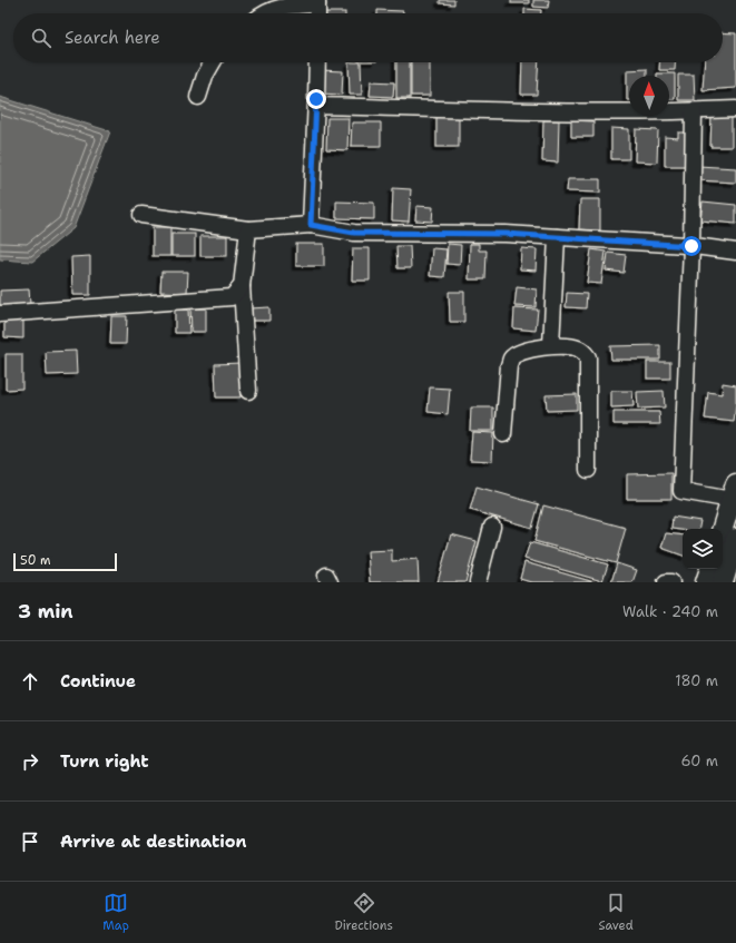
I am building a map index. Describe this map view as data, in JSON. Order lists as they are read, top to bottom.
{
  "scale_bar": "50 m",
  "north": "top",
  "page": {
    "search": "Search here",
    "scale": "50 m",
    "heading": ["3 min", "Walk · 240 m"],
    "list": [
      ["Continue", "180 m"],
      ["Turn right", "60 m"],
      "Arrive at destination"
    ],
    "nav": ["Map", "Directions", "Saved"]
  }
}
